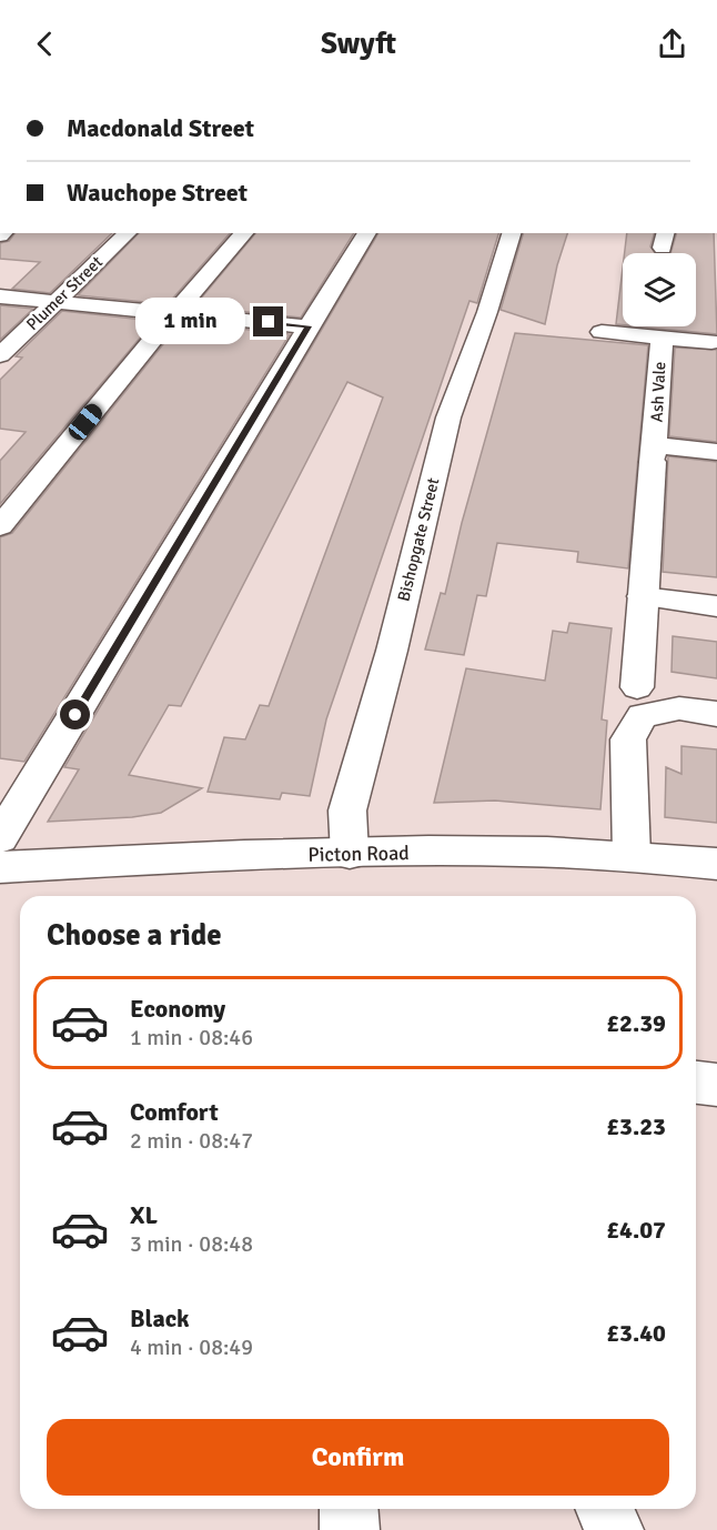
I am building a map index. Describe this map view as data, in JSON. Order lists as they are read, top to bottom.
{
  "streets": {
    "street": [
      "Plumer Street",
      "Ash Vale",
      "Bishopgate Street",
      "Picton Road"
    ]
  },
  "crossings": [
    ["Bishopgate Street", "Picton Road"]
  ],
  "page": {
    "header": "Swyft",
    "banner": ["Macdonald Street", "Wauchope Street"],
    "bubble": "1 min",
    "heading": "Choose a ride",
    "list": [
      {
        "name": "Economy",
        "note": "1 min · 08:46",
        "value": "£2.39"
      },
      {
        "name": "Comfort",
        "note": "2 min · 08:47",
        "value": "£3.23"
      },
      {
        "name": "XL",
        "note": "3 min · 08:48",
        "value": "£4.07"
      },
      {
        "name": "Black",
        "note": "4 min · 08:49",
        "value": "£3.40"
      }
    ],
    "buttons": "Confirm"
  }
}
